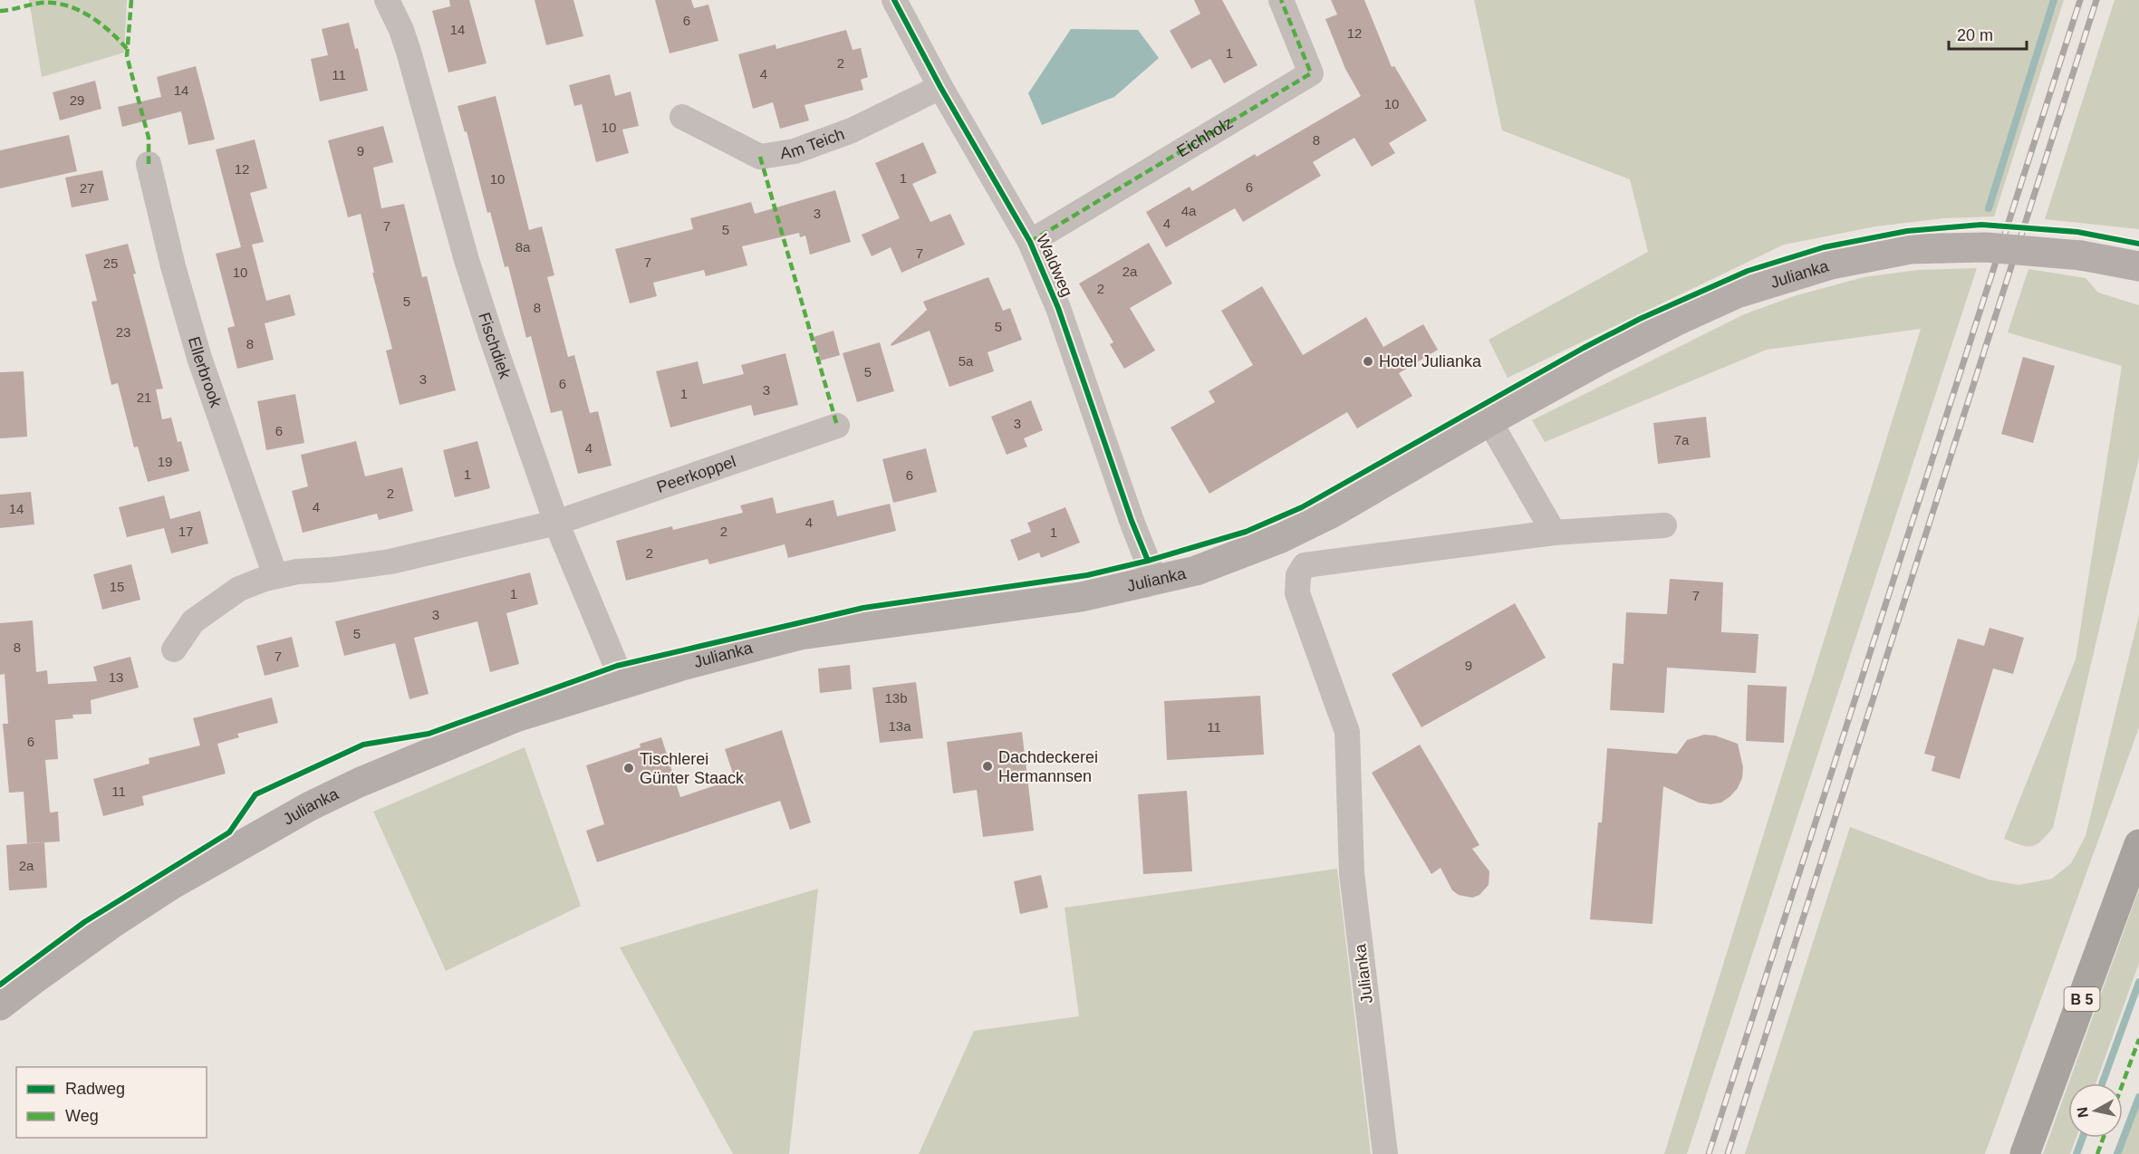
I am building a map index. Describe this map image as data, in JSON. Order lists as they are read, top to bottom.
{
  "streets": {
    "highway": ["B 5"],
    "street": [
      "Eichholz",
      "Am Teich",
      "Waldweg",
      "Julianka",
      "Fischdiek",
      "Ellerbrook",
      "Peerkoppel"
    ]
  },
  "crossings": [
    ["Eichholz", "Waldweg"],
    ["Am Teich", "Waldweg"],
    ["Waldweg", "Julianka"],
    ["Julianka", "Fischdiek"],
    ["Fischdiek", "Peerkoppel"]
  ],
  "places": ["Hotel Julianka", "Dachdeckerei Hermannsen", "Tischlerei Günter Staack"],
  "house_numbers": [
    "6",
    "14",
    "12",
    "1",
    "2",
    "4",
    "11",
    "14",
    "29",
    "10",
    "10",
    "8",
    "9",
    "12",
    "1",
    "10",
    "6",
    "27",
    "4a",
    "3",
    "4",
    "7",
    "5",
    "8a",
    "7",
    "7",
    "25",
    "2a",
    "10",
    "2",
    "5",
    "8",
    "5",
    "23",
    "8",
    "5a",
    "5",
    "3",
    "6",
    "3",
    "1",
    "21",
    "3",
    "6",
    "7a",
    "4",
    "19",
    "1",
    "6",
    "2",
    "4",
    "14",
    "4",
    "17",
    "2",
    "1",
    "2",
    "15",
    "1",
    "7",
    "3",
    "5",
    "8",
    "7",
    "9",
    "13",
    "13b",
    "13a",
    "11",
    "6",
    "11",
    "2a"
  ],
  "legend": ["Radweg", "Weg"],
  "scale_bar": "20 m",
  "north": "left"
}
